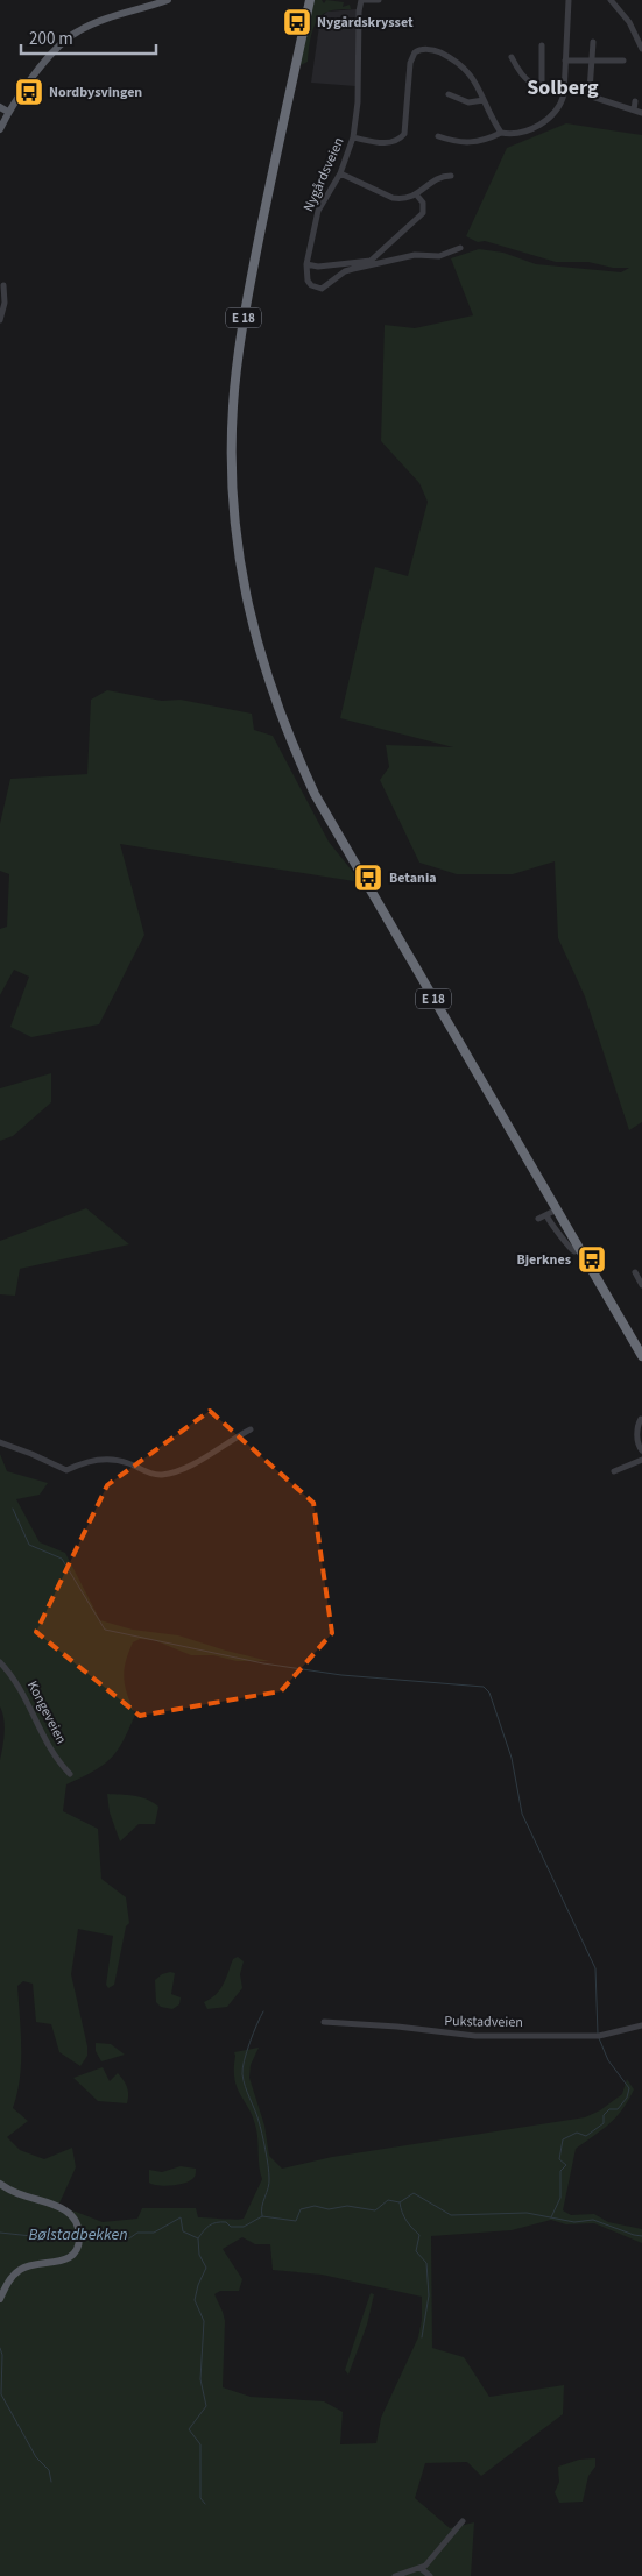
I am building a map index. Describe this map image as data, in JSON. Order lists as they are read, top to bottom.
{
  "streets": {
    "highway": ["E 18"],
    "street": ["Nygårdsveien", "Kongeveien", "Pukstadveien"]
  },
  "districts": ["Solberg"],
  "water": ["Bølstadbekken"],
  "places": {
    "bus stop": [
      "Nygårdskrysset",
      "Nordbysvingen",
      "Betania",
      "Bjerknes"
    ]
  },
  "scale_bar": "200 m"
}
